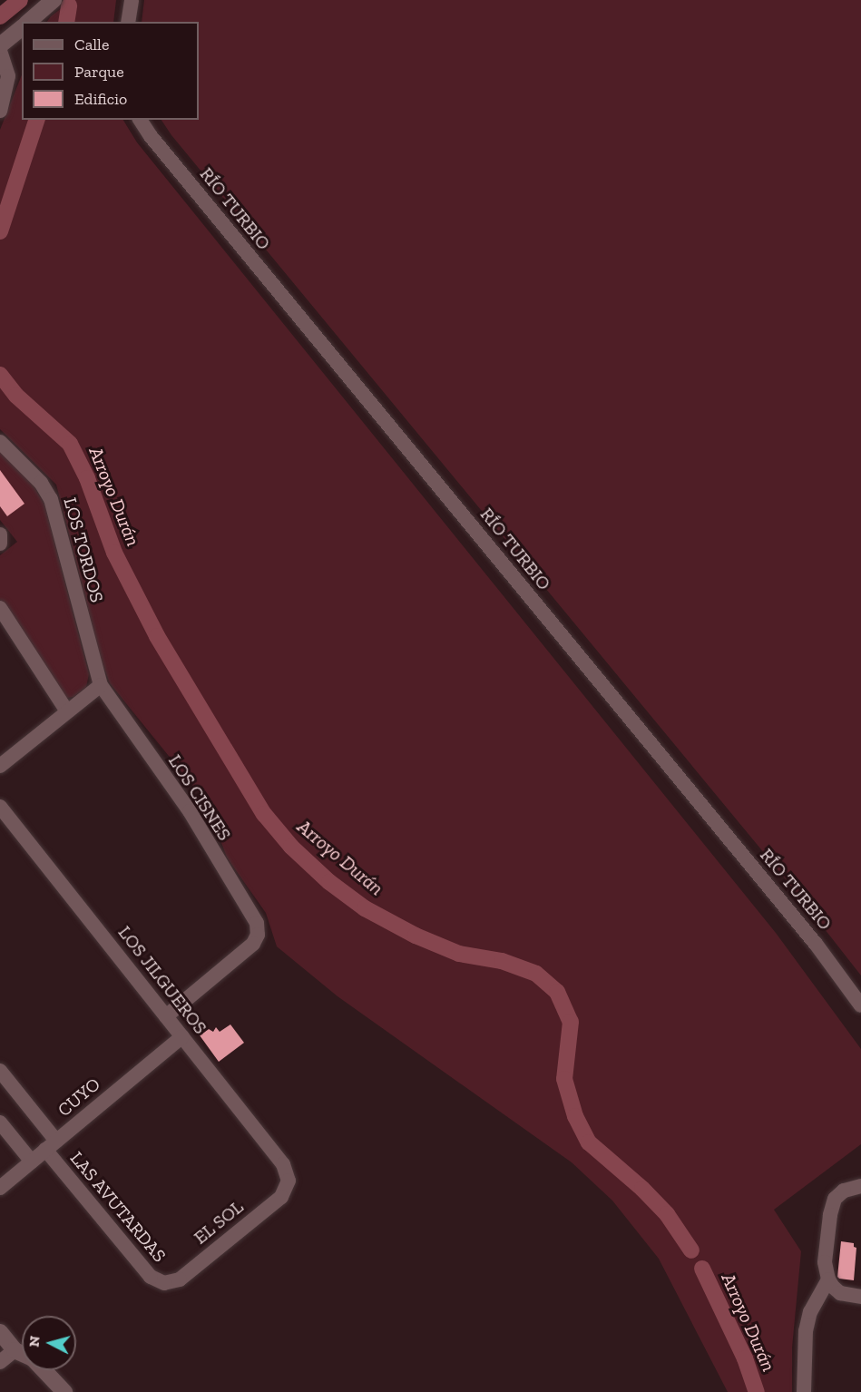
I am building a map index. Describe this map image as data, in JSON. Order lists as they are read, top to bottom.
{
  "streets": {
    "street": [
      "RÍO TURBIO",
      "LOS TORDOS",
      "LOS CISNES",
      "LOS JILGUEROS",
      "CUYO",
      "LAS AVUTARDAS",
      "EL SOL"
    ]
  },
  "crossings": [
    ["LOS TORDOS", "LOS CISNES"],
    ["LOS CISNES", "LOS JILGUEROS"],
    ["LOS JILGUEROS", "CUYO"],
    ["LOS JILGUEROS", "EL SOL"],
    ["CUYO", "LAS AVUTARDAS"],
    ["LAS AVUTARDAS", "EL SOL"]
  ],
  "water": ["Arroyo Durán"],
  "legend": ["Calle", "Parque", "Edificio"],
  "north": "left"
}
